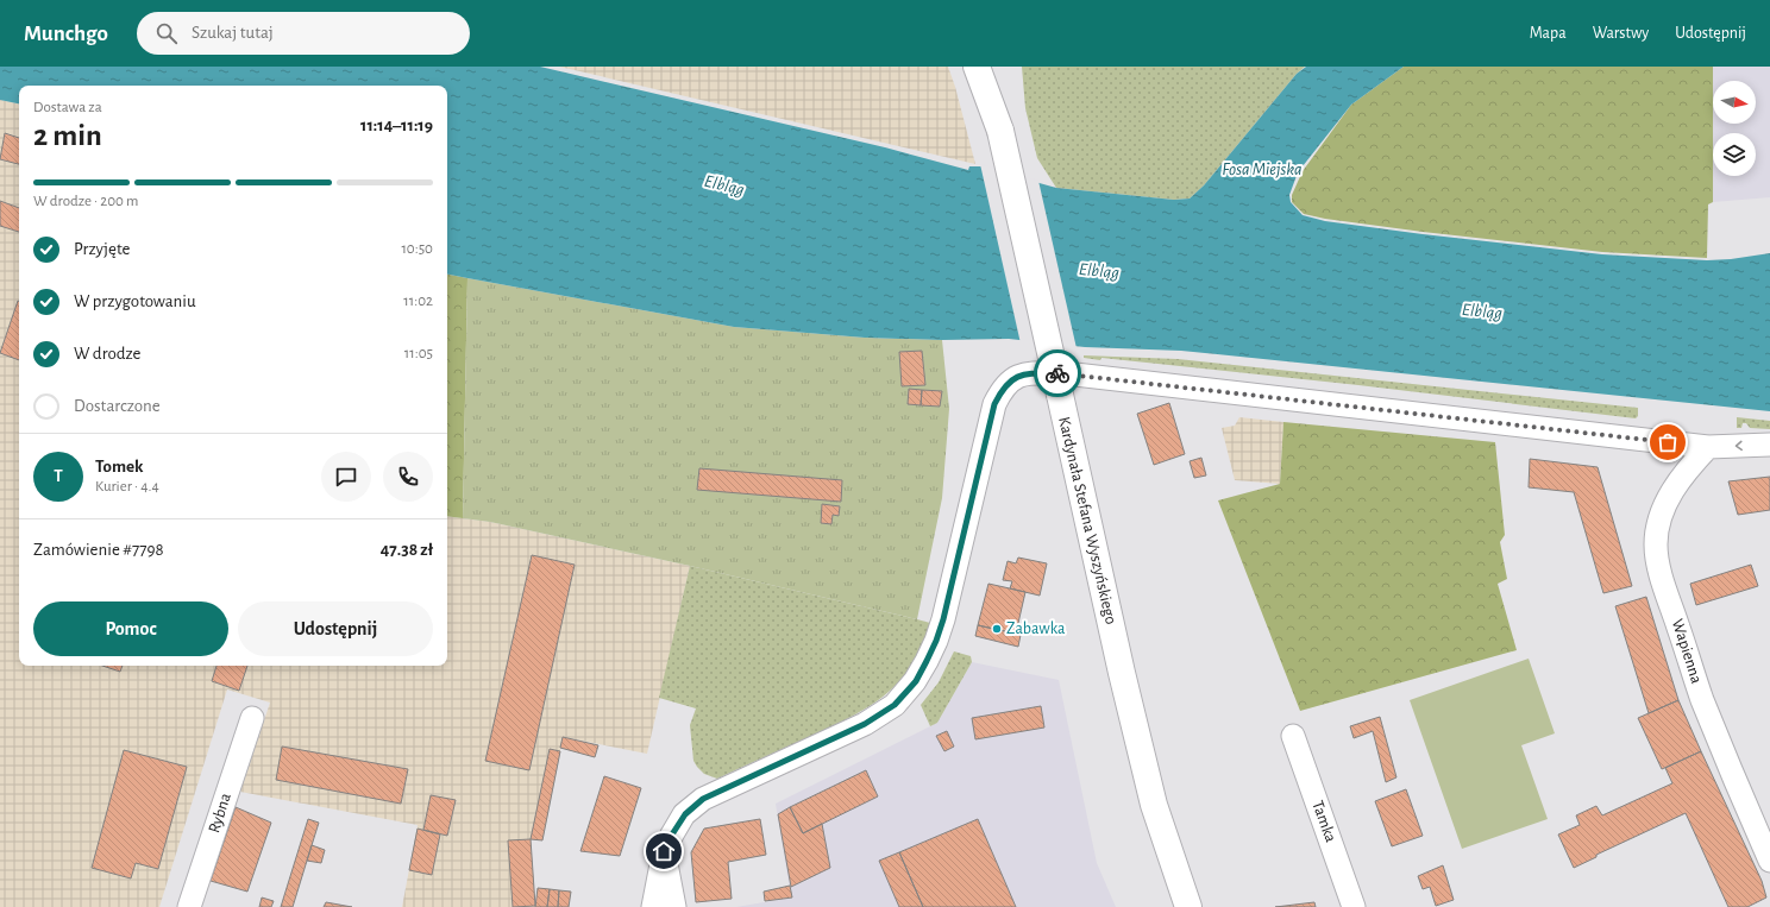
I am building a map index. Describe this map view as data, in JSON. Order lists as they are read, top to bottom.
{
  "streets": {
    "main road": ["Kardynała Stefana Wyszyńskiego"],
    "street": ["Wapienna", "Rybna", "Tamka"]
  },
  "water": ["Fosa Miejska", "Elbląg"],
  "places": ["Zabawka"],
  "north": "right",
  "page": {
    "header": "Munchgo",
    "search": "Szukaj tutaj",
    "nav": ["Mapa", "Warstwy", "Udostępnij"],
    "heading": ["2 min", "Dostawa za", "11:14–11:19"],
    "panel": [
      "Tomek",
      "Kurier · 4.4",
      "Zamówienie #7798",
      "47.38 zł"
    ],
    "bar": "W drodze · 200 m",
    "list": [
      ["Przyjęte", "10:50"],
      ["W przygotowaniu", "11:02"],
      ["W drodze", "11:05"],
      "Dostarczone"
    ],
    "round": "T",
    "buttons": ["Pomoc", "Udostępnij"]
  }
}
